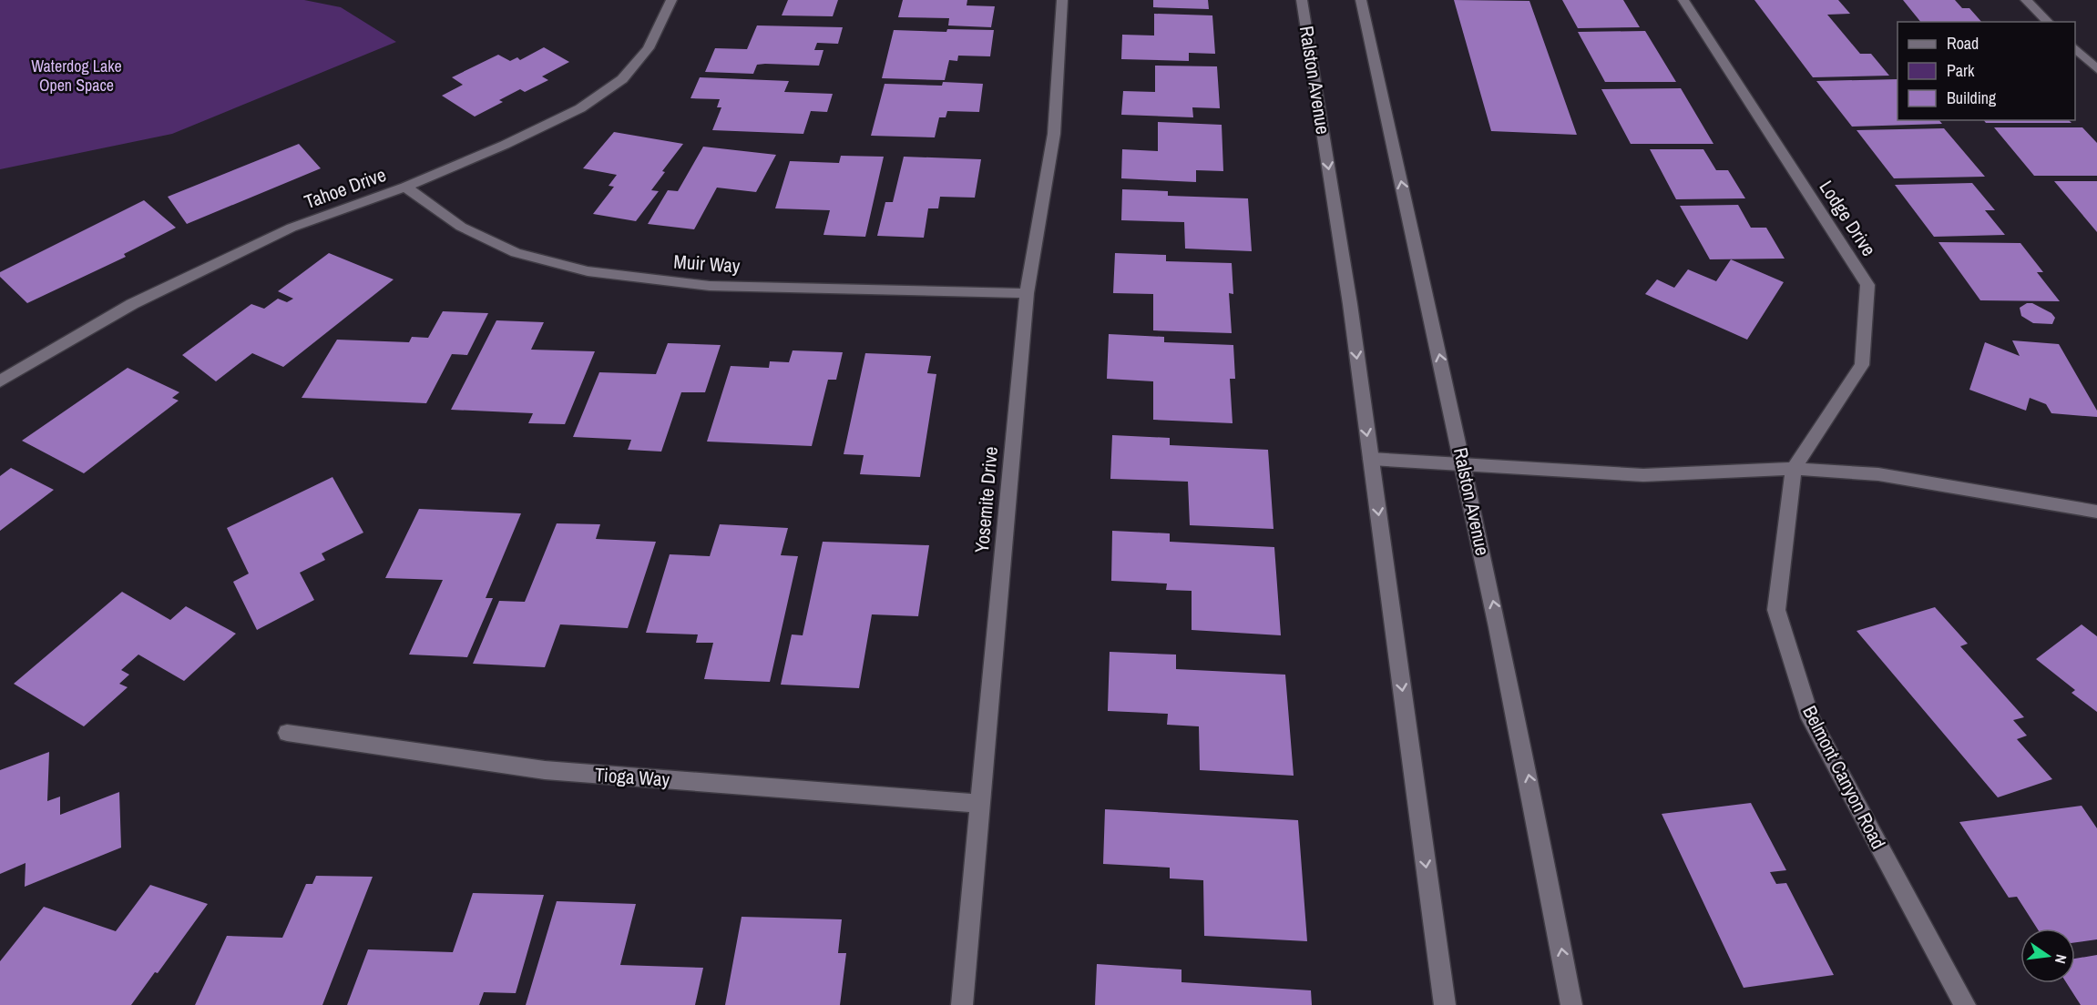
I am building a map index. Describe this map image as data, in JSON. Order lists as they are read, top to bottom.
{
  "streets": {
    "street": [
      "Ralston Avenue",
      "Tahoe Drive",
      "Lodge Drive",
      "Muir Way",
      "Yosemite Drive",
      "Tioga Way",
      "Belmont Canyon Road"
    ]
  },
  "crossings": [
    ["Tahoe Drive", "Muir Way"],
    ["Lodge Drive", "Belmont Canyon Road"],
    ["Muir Way", "Yosemite Drive"],
    ["Yosemite Drive", "Tioga Way"]
  ],
  "parks": ["Waterdog Lake Open Space"],
  "legend": ["Road", "Park", "Building"],
  "north": "right"
}
